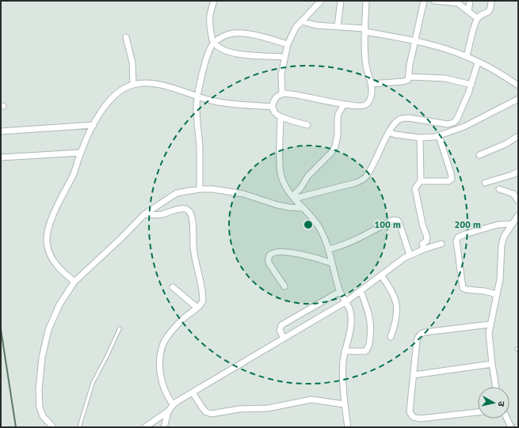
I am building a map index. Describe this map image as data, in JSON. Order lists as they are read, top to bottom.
{
  "north": "right",
  "rings": ["100 m", "200 m"]
}
